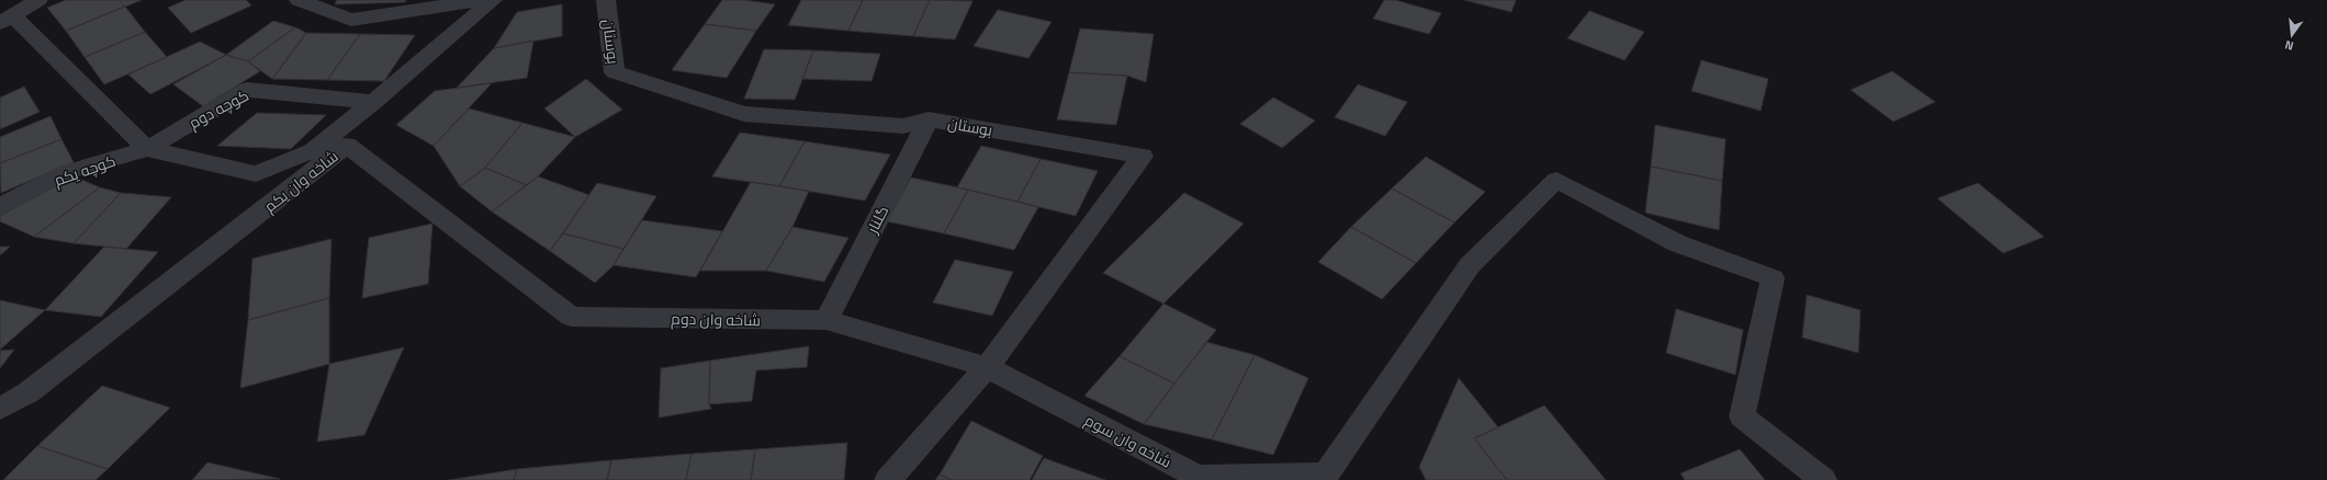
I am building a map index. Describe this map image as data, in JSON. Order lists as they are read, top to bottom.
{
  "streets": {
    "street": [
      "بوستان",
      "کوچه دوم",
      "کوچه یکم",
      "شاخه وان یکم",
      "گلنار",
      "شاخه وان دوم",
      "شاخه وان سوم"
    ]
  },
  "crossings": [
    ["بوستان", "گلنار"],
    ["بوستان", "شاخه وان دوم"],
    ["بوستان", "شاخه وان سوم"],
    ["کوچه دوم", "کوچه یکم"],
    ["کوچه دوم", "شاخه وان یکم"],
    ["کوچه یکم", "شاخه وان یکم"],
    ["شاخه وان یکم", "شاخه وان دوم"],
    ["گلنار", "شاخه وان دوم"],
    ["شاخه وان دوم", "شاخه وان سوم"]
  ],
  "north": "bottom"
}
